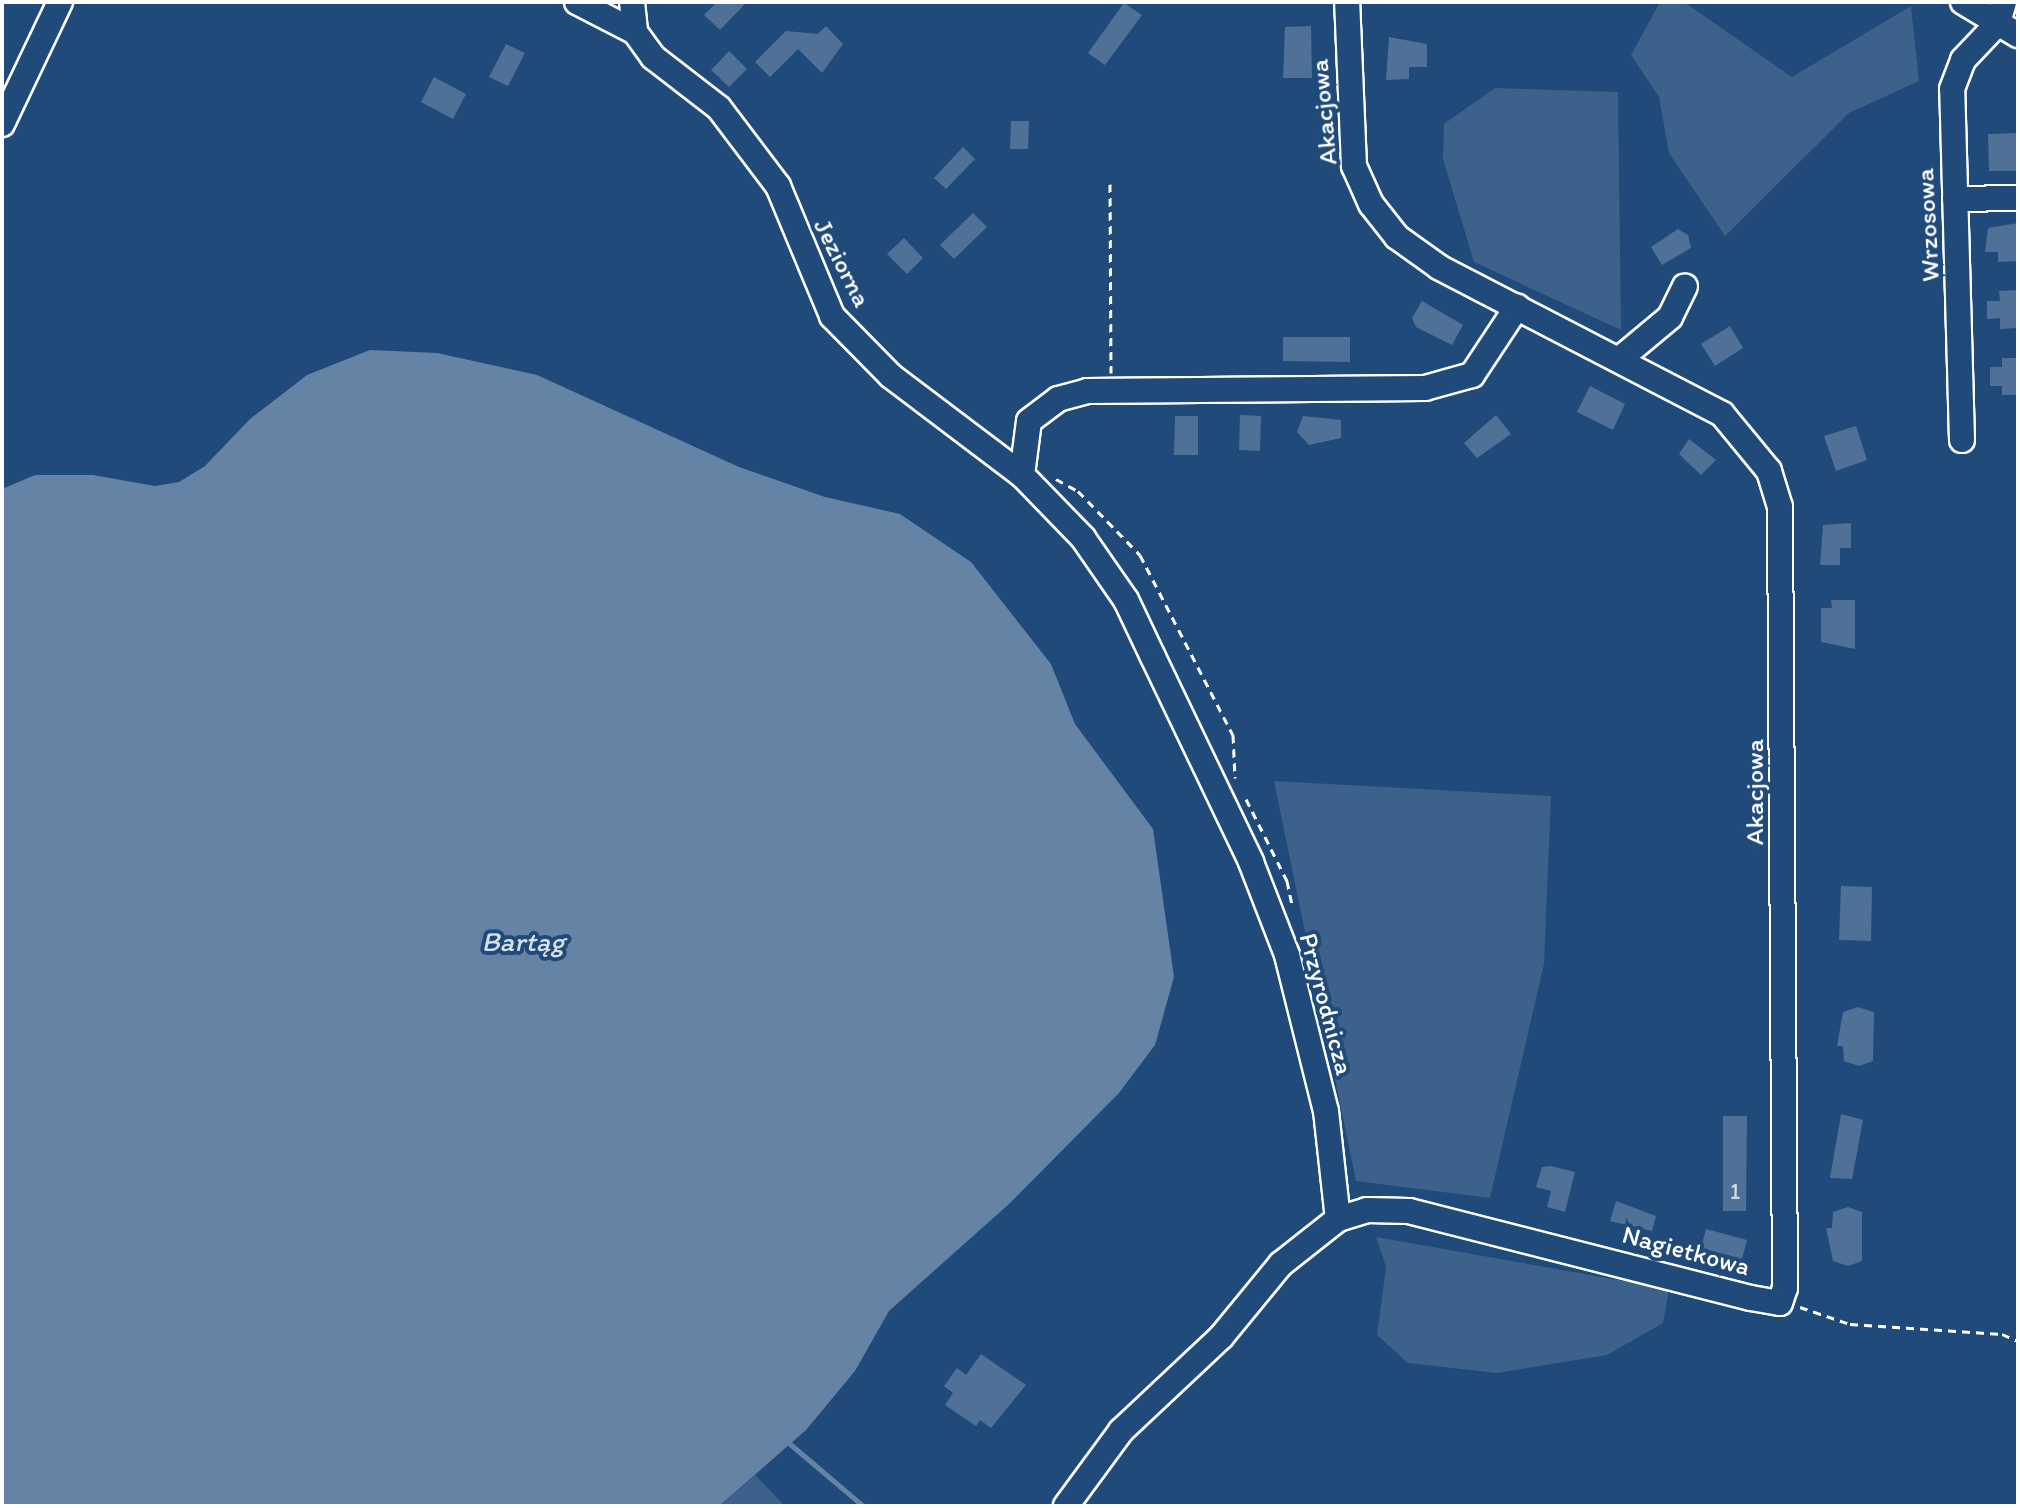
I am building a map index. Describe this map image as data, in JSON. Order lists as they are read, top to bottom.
{
  "streets": {
    "street": [
      "Akacjowa",
      "Wrzosowa",
      "Jeziorna",
      "Przyrodnicza",
      "Nagietkowa"
    ]
  },
  "crossings": [
    ["Akacjowa", "Nagietkowa"],
    ["Jeziorna", "Przyrodnicza"],
    ["Przyrodnicza", "Nagietkowa"]
  ],
  "water": ["Bartąg"],
  "house_numbers": ["1"]
}
